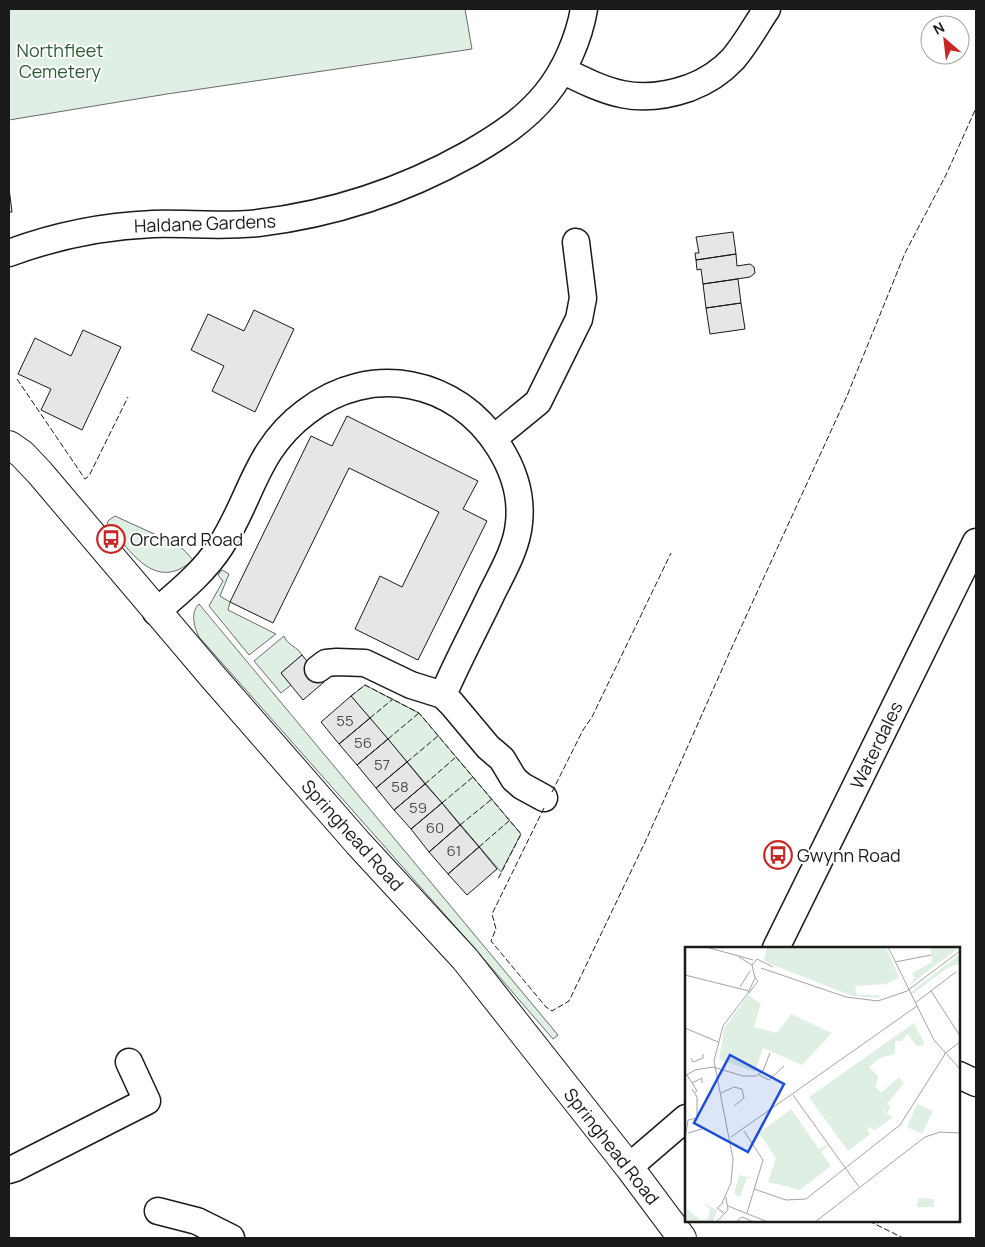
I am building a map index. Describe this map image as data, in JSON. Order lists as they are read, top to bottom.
{
  "streets": {
    "main road": ["Springhead Road"],
    "street": ["Haldane Gardens", "Waterdales"]
  },
  "parks": ["Northfleet Cemetery"],
  "places": {
    "bus stop": ["Orchard Road", "Gwynn Road"]
  },
  "house_numbers": [
    "55",
    "56",
    "57",
    "58",
    "59",
    "60",
    "61"
  ],
  "north": "top left"
}
